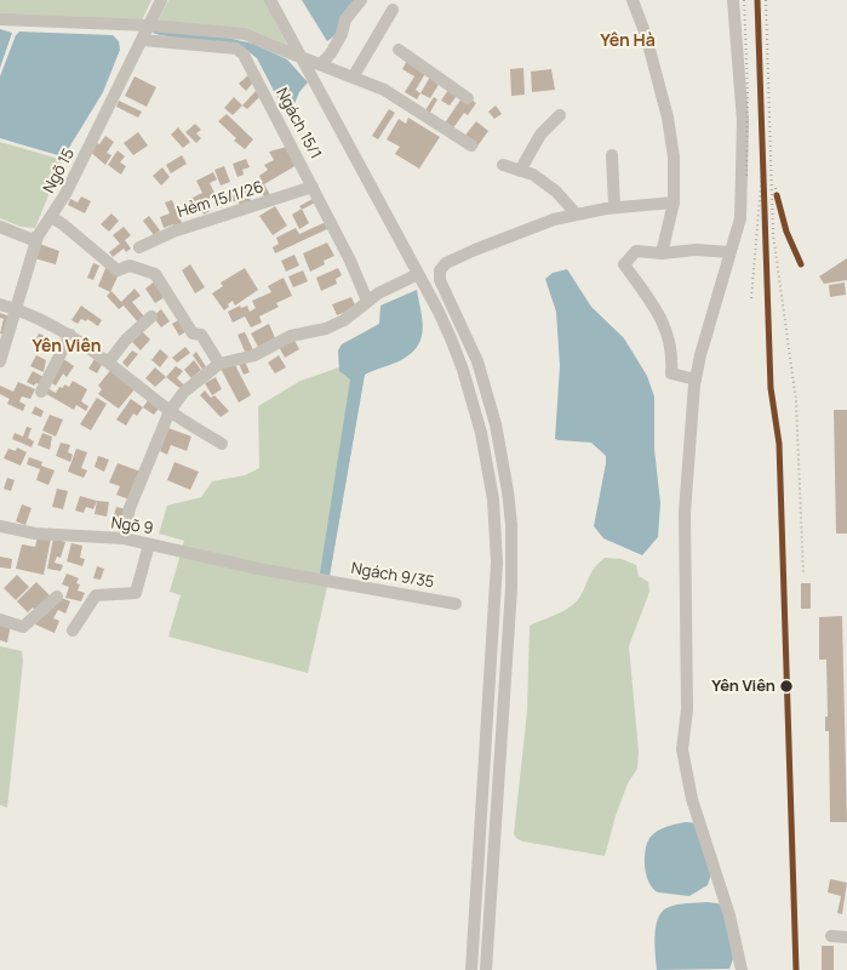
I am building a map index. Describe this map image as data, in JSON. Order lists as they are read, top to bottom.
{
  "streets": {
    "street": [
      "Ngách 15/1",
      "Ngõ 15",
      "Hẻm 15/1/26",
      "Ngõ 9",
      "Ngách 9/35"
    ]
  },
  "crossings": [
    ["Ngách 15/1", "Ngõ 15"],
    ["Ngách 15/1", "Hẻm 15/1/26"],
    ["Ngõ 9", "Ngách 9/35"]
  ],
  "districts": ["Yên Hà", "Yên Viên"],
  "places": ["Yên Viên"]
}
